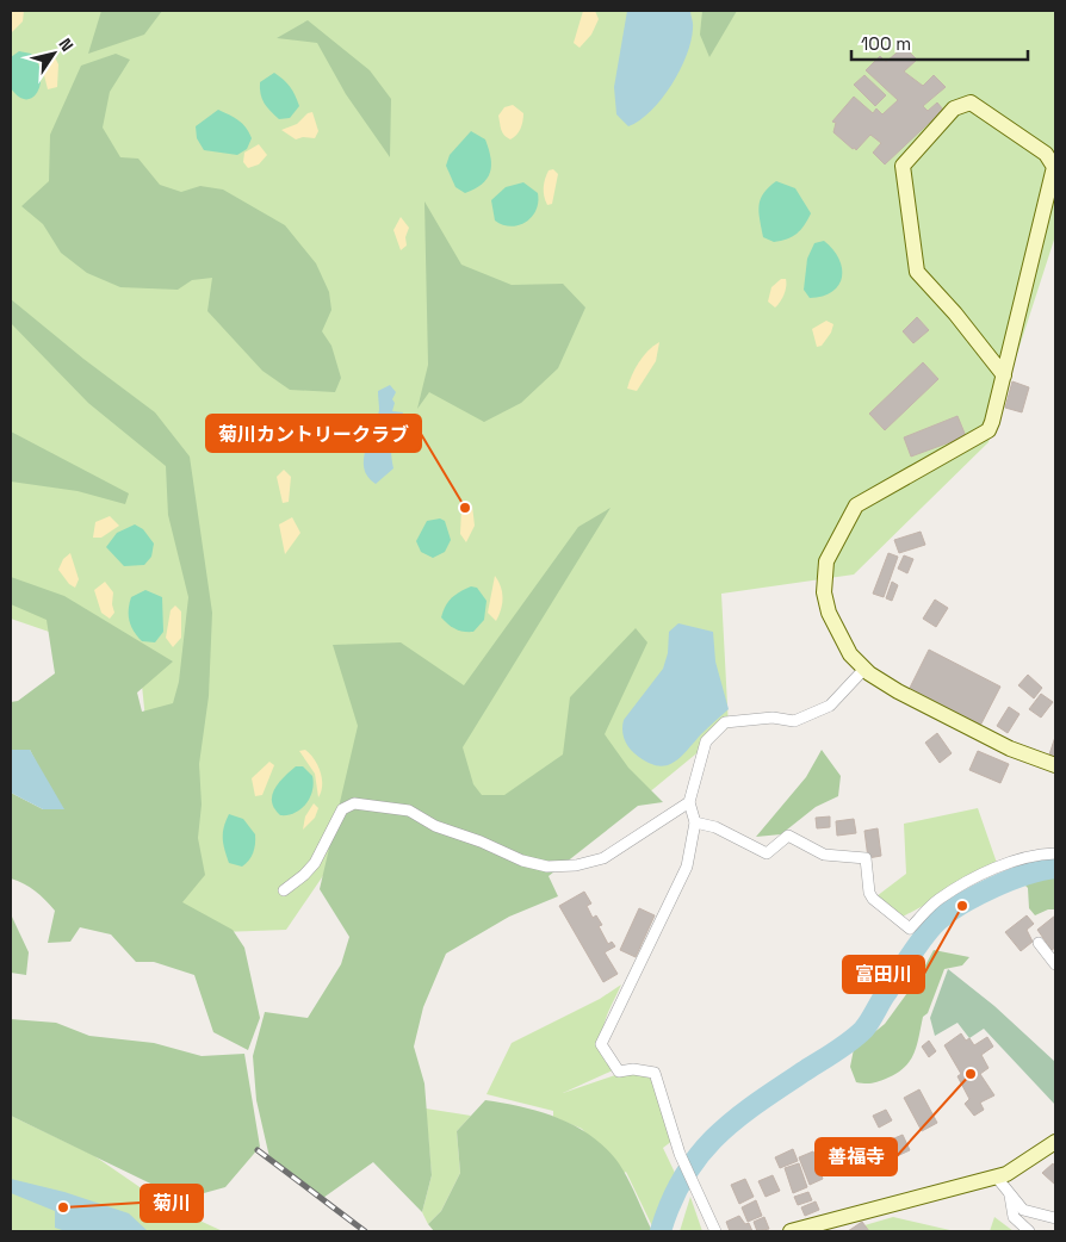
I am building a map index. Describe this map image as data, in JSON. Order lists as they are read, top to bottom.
{
  "places": [
    "菊川カントリークラブ",
    "富田川",
    "善福寺",
    "菊川"
  ],
  "scale_bar": "100 m",
  "north": "top right"
}
